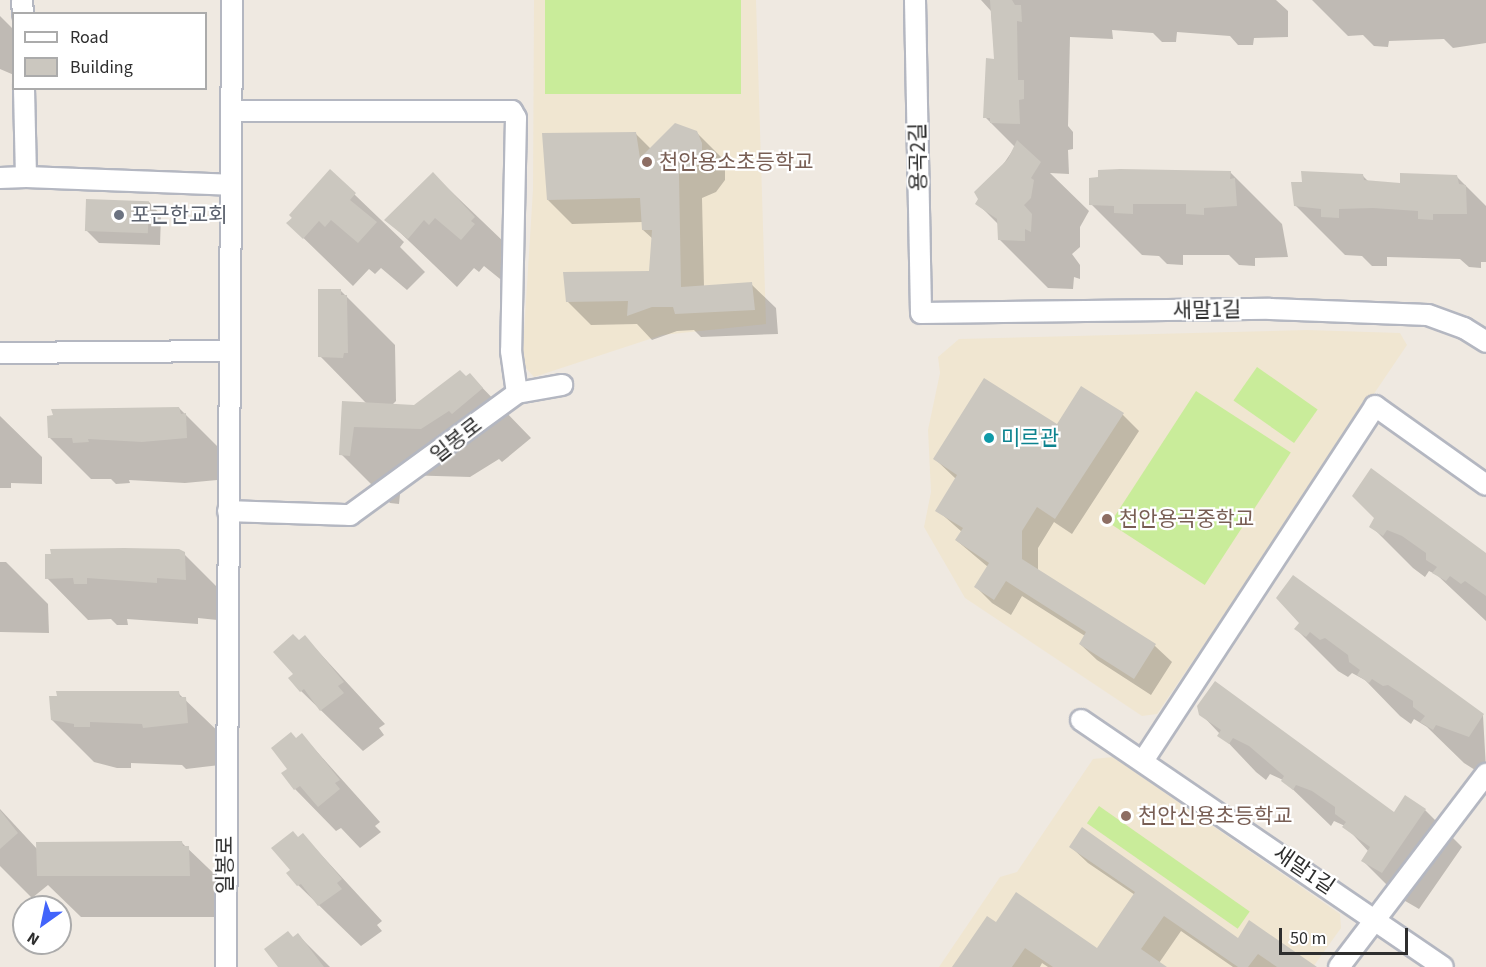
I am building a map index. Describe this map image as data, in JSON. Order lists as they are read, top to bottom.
{
  "streets": {
    "street": ["용곡2길", "새말1길", "일봉로"]
  },
  "crossings": [
    ["용곡2길", "새말1길"]
  ],
  "places": [
    "천안용소초등학교",
    "포근한교회",
    "미르관",
    "천안용곡중학교",
    "천안신용초등학교"
  ],
  "legend": ["Road", "Building"],
  "scale_bar": "50 m",
  "north": "bottom left"
}
